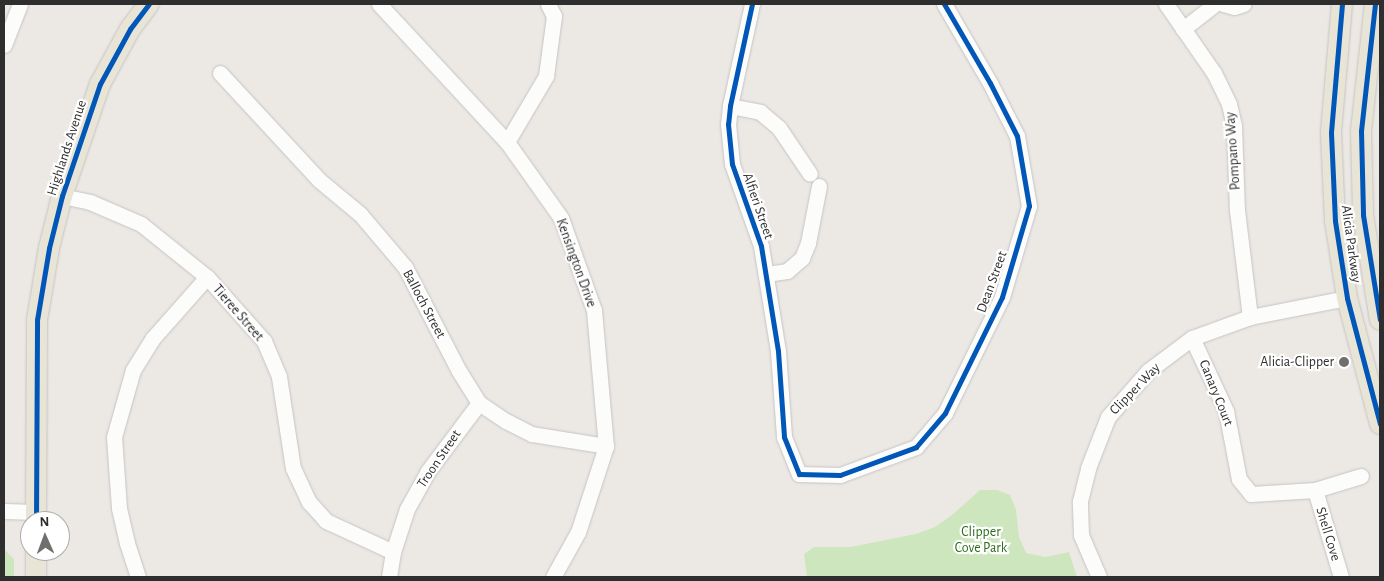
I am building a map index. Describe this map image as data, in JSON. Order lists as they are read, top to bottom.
{
  "streets": {
    "main road": ["Highlands Avenue", "Alicia Parkway"],
    "street": [
      "Pompano Way",
      "Alfieri Street",
      "Kensington Drive",
      "Dean Street",
      "Balloch Street",
      "Tieree Street",
      "Clipper Way",
      "Canary Court",
      "Troon Street",
      "Shell Cove"
    ]
  },
  "crossings": [
    ["Highlands Avenue", "Tieree Street"],
    ["Pompano Way", "Clipper Way"],
    ["Alfieri Street", "Dean Street"],
    ["Alicia Parkway", "Clipper Way"],
    ["Kensington Drive", "Balloch Street"],
    ["Balloch Street", "Troon Street"],
    ["Tieree Street", "Troon Street"],
    ["Clipper Way", "Canary Court"],
    ["Canary Court", "Shell Cove"]
  ],
  "parks": ["Clipper Cove Park"],
  "places": ["Alicia-Clipper"],
  "north": "top"
}
